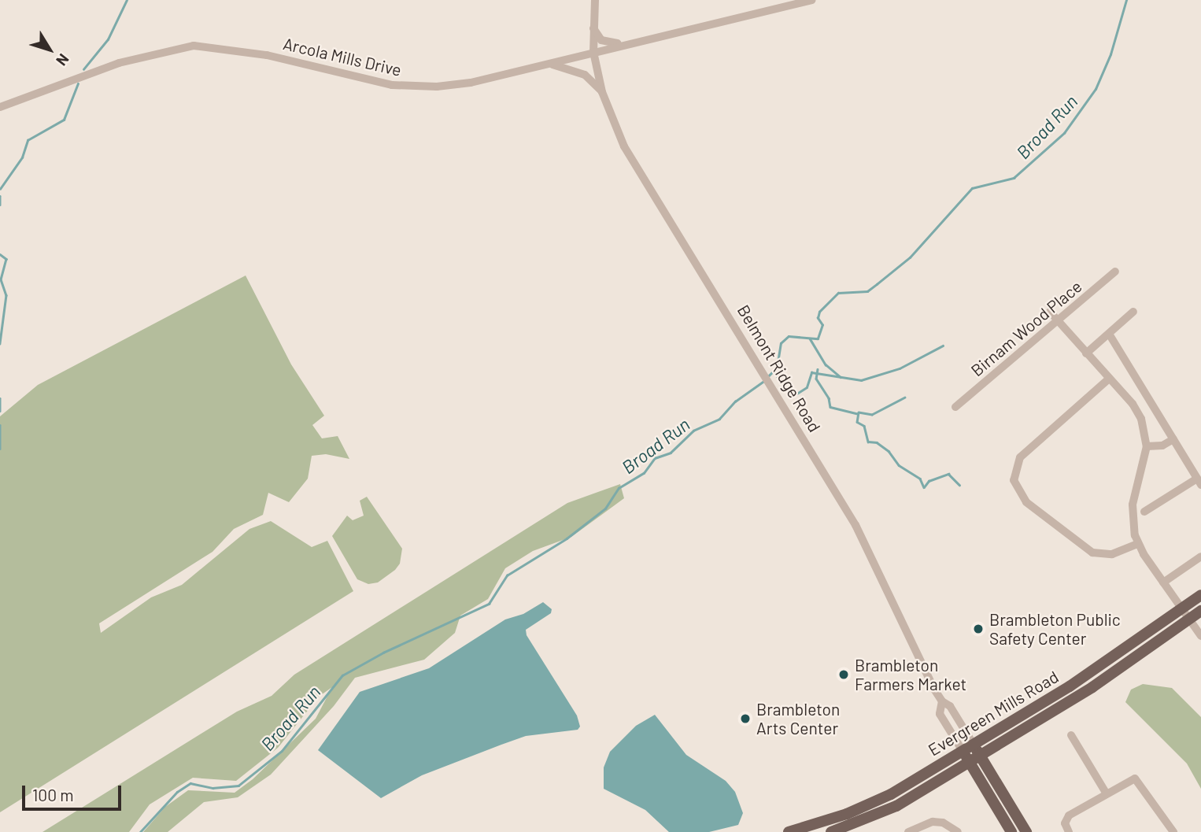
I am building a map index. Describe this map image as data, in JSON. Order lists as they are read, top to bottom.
{
  "streets": {
    "main road": ["Belmont Ridge Road", "Evergreen Mills Road"],
    "street": ["Arcola Mills Drive", "Birnam Wood Place"]
  },
  "crossings": [
    ["Arcola Mills Drive", "Belmont Ridge Road"],
    ["Belmont Ridge Road", "Evergreen Mills Road"]
  ],
  "water": ["Broad Run"],
  "places": ["Brambleton Public Safety Center", "Brambleton Farmers Market", "Brambleton Arts Center"],
  "scale_bar": "100 m",
  "north": "bottom right"
}
